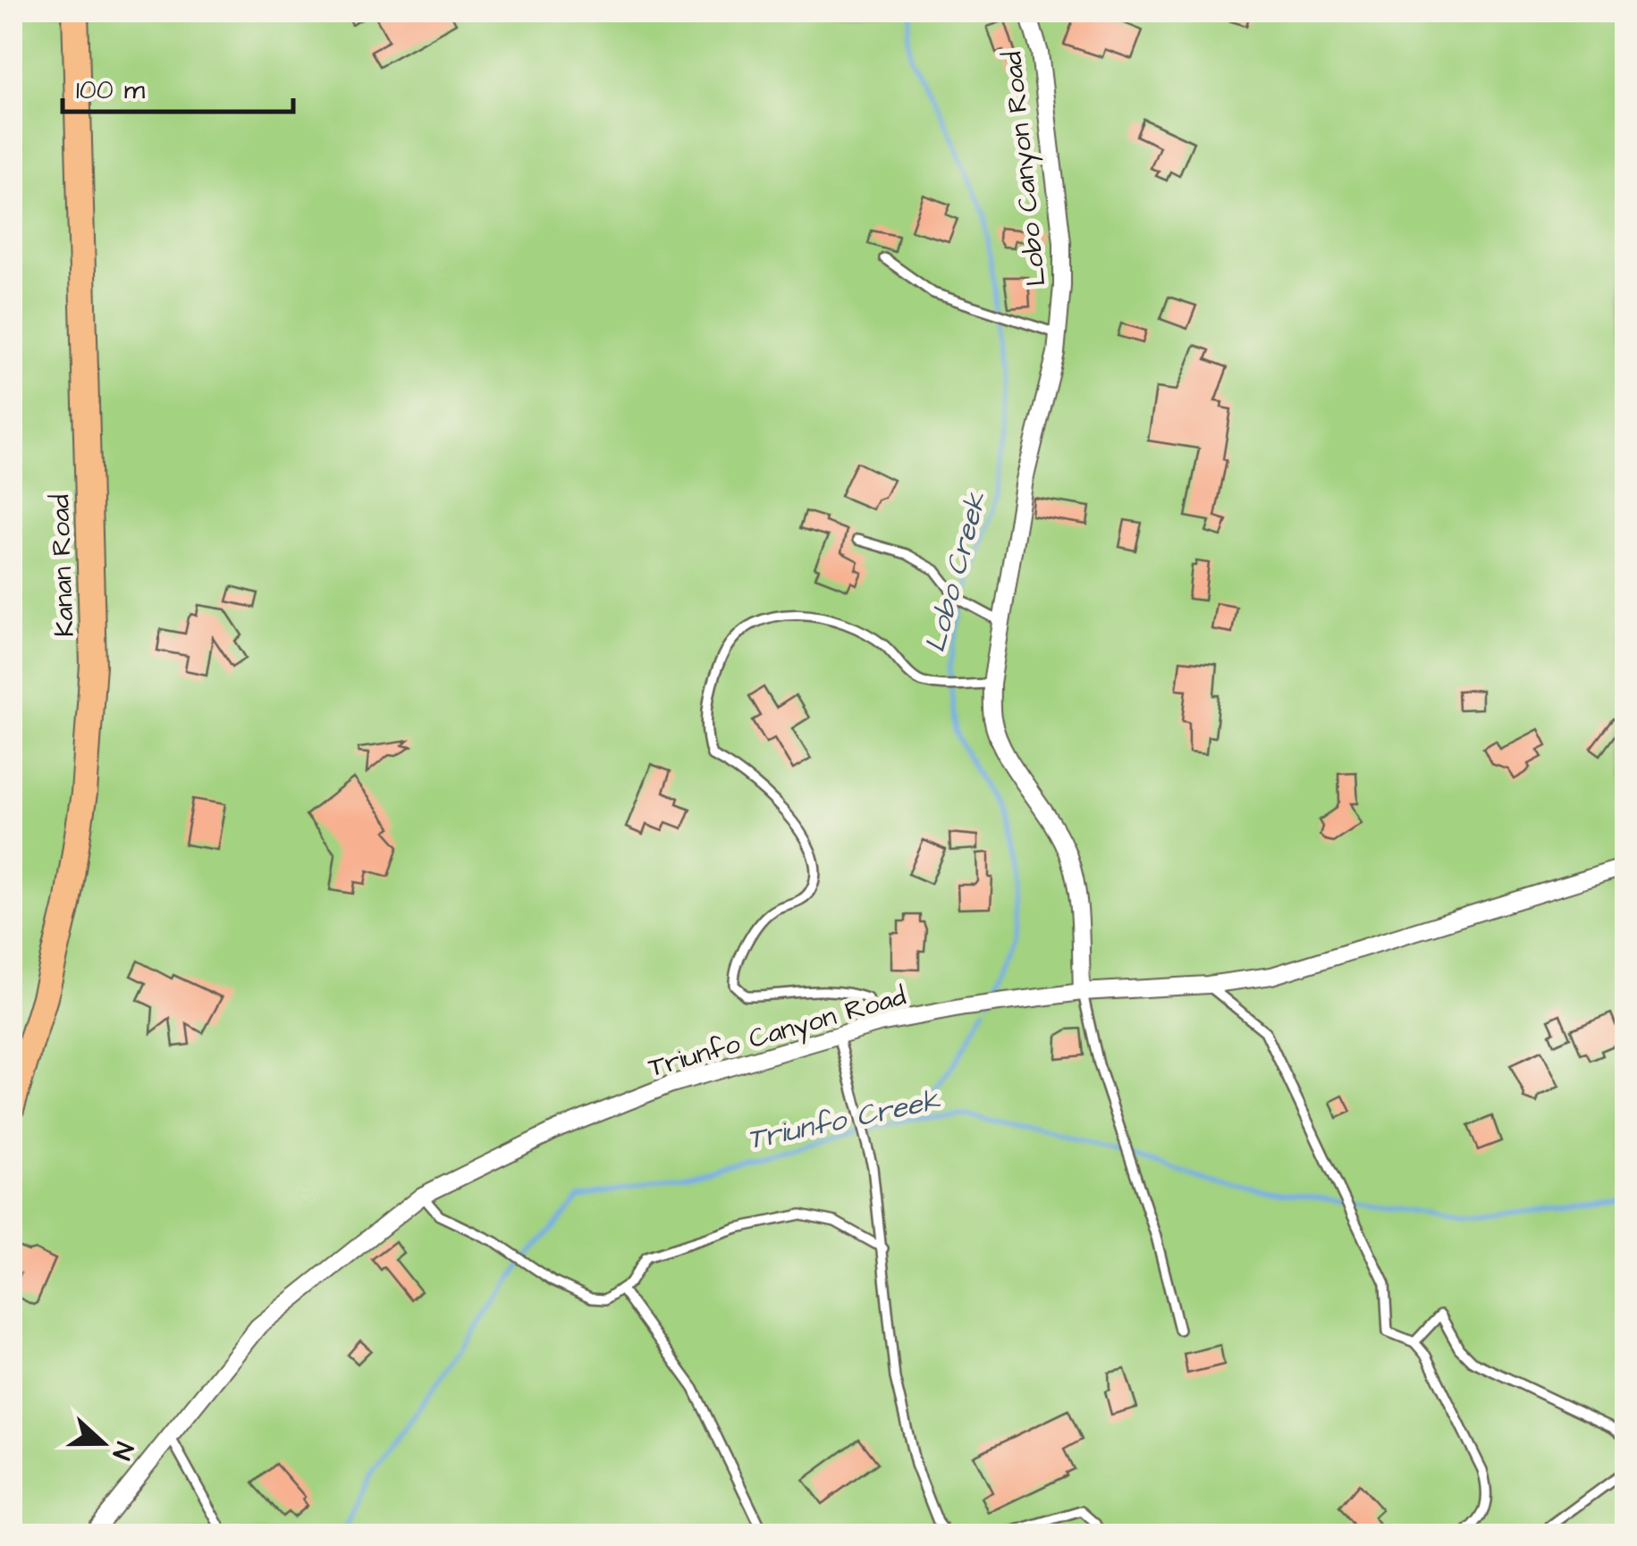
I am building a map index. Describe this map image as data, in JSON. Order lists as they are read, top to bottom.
{
  "streets": {
    "main road": ["Kanan Road"],
    "street": ["Lobo Canyon Road", "Triunfo Canyon Road"]
  },
  "crossings": [
    ["Lobo Canyon Road", "Triunfo Canyon Road"]
  ],
  "water": ["Lobo Creek", "Triunfo Creek"],
  "scale_bar": "100 m",
  "north": "right"
}
